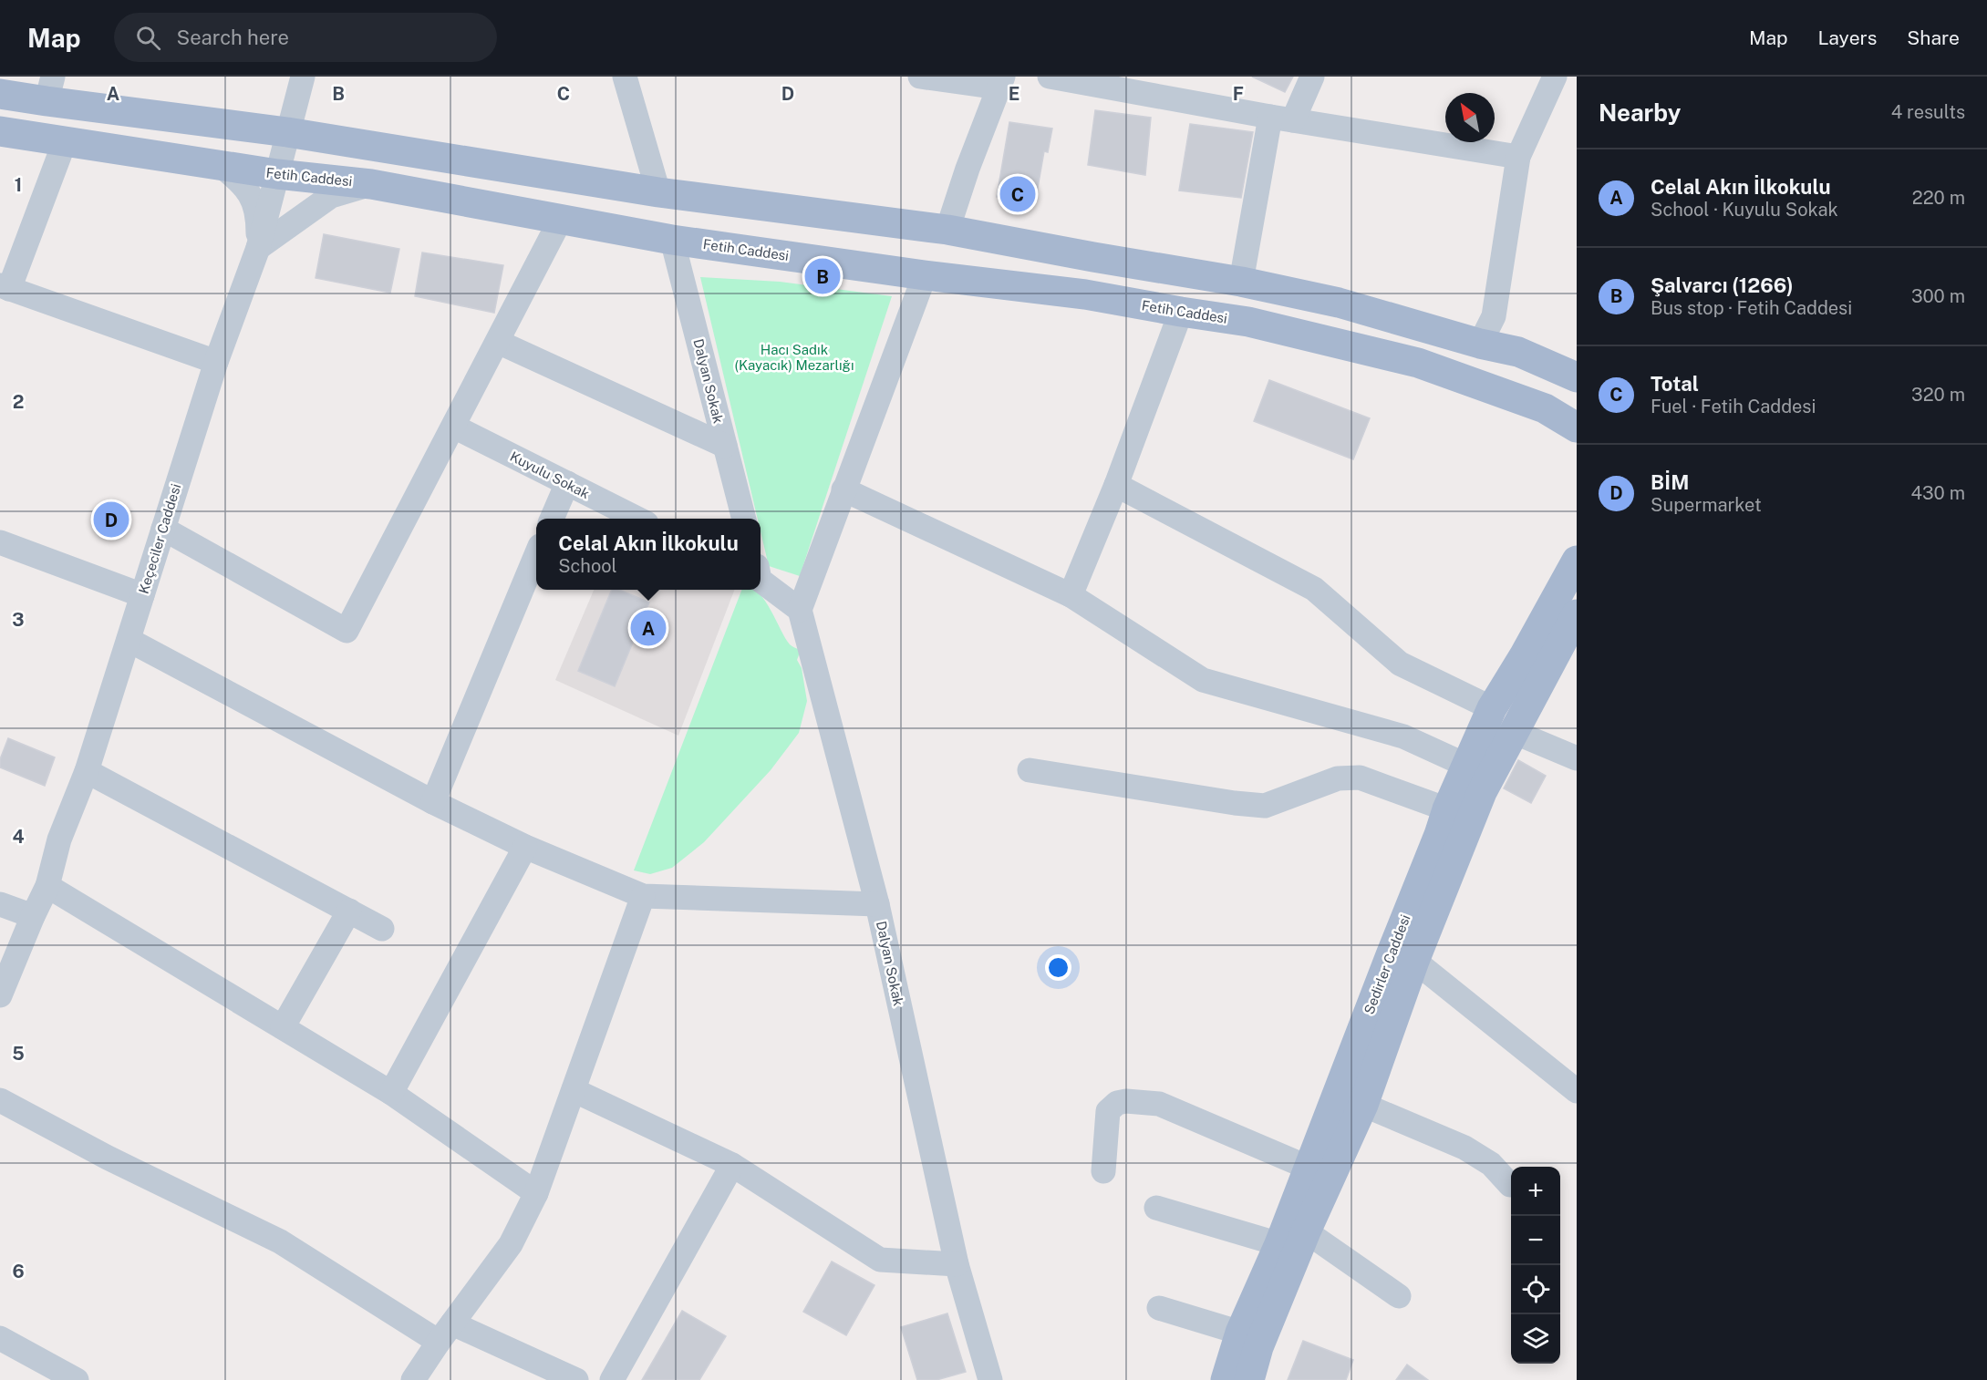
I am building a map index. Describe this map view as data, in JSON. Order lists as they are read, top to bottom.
{
  "streets": {
    "main road": ["Fetih Caddesi", "Sedirler Caddesi"],
    "street": ["Dalyan Sokak", "Kuyulu Sokak", "Keçeciler Caddesi"]
  },
  "crossings": [
    ["Fetih Caddesi", "Dalyan Sokak"],
    ["Fetih Caddesi", "Keçeciler Caddesi"]
  ],
  "parks": ["Hacı Sadık (Kayacık) Mezarlığı"],
  "north": "top left",
  "page": {
    "header": "Map",
    "search": "Search here",
    "nav": ["Map", "Layers", "Share"],
    "heading": ["Nearby", "4 results"],
    "list": [
      {
        "mark": "A",
        "name": "Celal Akın İlkokulu",
        "note": "School · Kuyulu Sokak",
        "value": "220 m"
      },
      {
        "mark": "B",
        "name": "Şalvarcı (1266)",
        "note": "Bus stop · Fetih Caddesi",
        "value": "300 m"
      },
      {
        "mark": "C",
        "name": "Total",
        "note": "Fuel · Fetih Caddesi",
        "value": "320 m"
      },
      {
        "mark": "D",
        "name": "BİM",
        "note": "Supermarket",
        "value": "430 m"
      }
    ],
    "pins": [
      "C",
      "B",
      "D",
      "A"
    ],
    "popup": ["Celal Akın İlkokulu", "School"],
    "map_buttons": ["+", "−"]
  },
  "grid": {
    "columns": [
      "A",
      "B",
      "C",
      "D",
      "E",
      "F"
    ],
    "rows": [
      "1",
      "2",
      "3",
      "4",
      "5",
      "6"
    ]
  }
}
